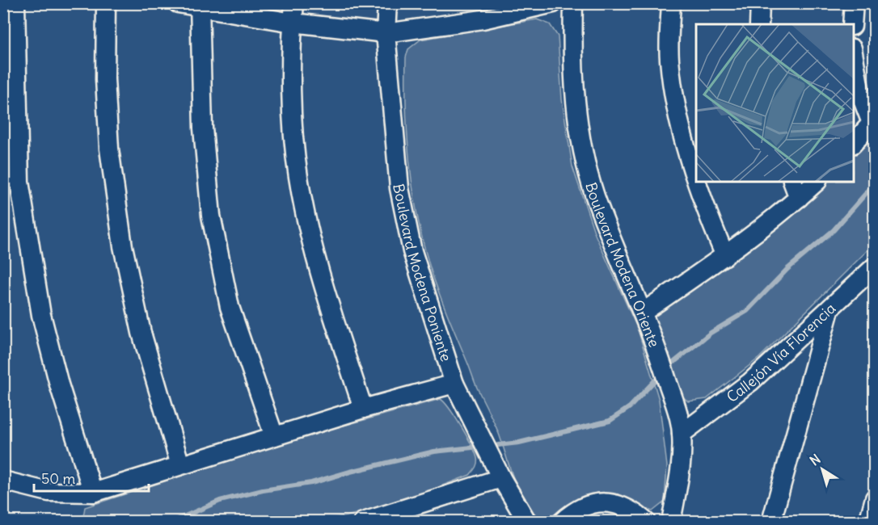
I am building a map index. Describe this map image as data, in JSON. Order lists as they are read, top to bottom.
{
  "streets": {
    "street": ["Boulevard Modena Oriente", "Boulevard Modena Poniente", "Callejón Vía Florencia"]
  },
  "crossings": [
    ["Boulevard Modena Oriente", "Callejón Vía Florencia"]
  ],
  "scale_bar": "50 m",
  "north": "top left"
}
